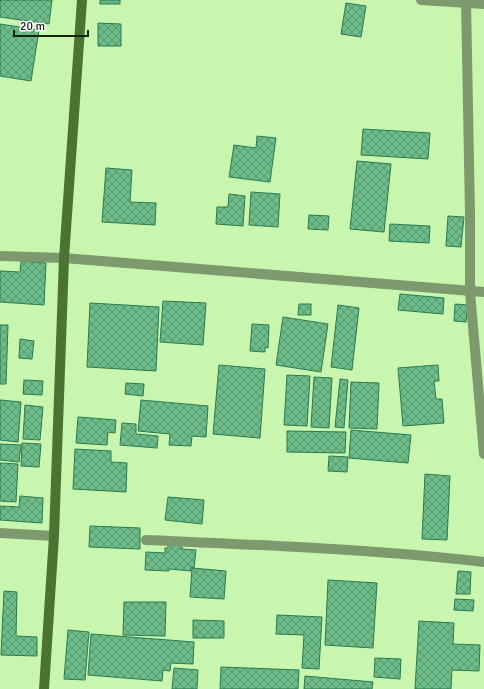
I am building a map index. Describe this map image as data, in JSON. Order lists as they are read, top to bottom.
{
  "scale_bar": "20 m"
}
